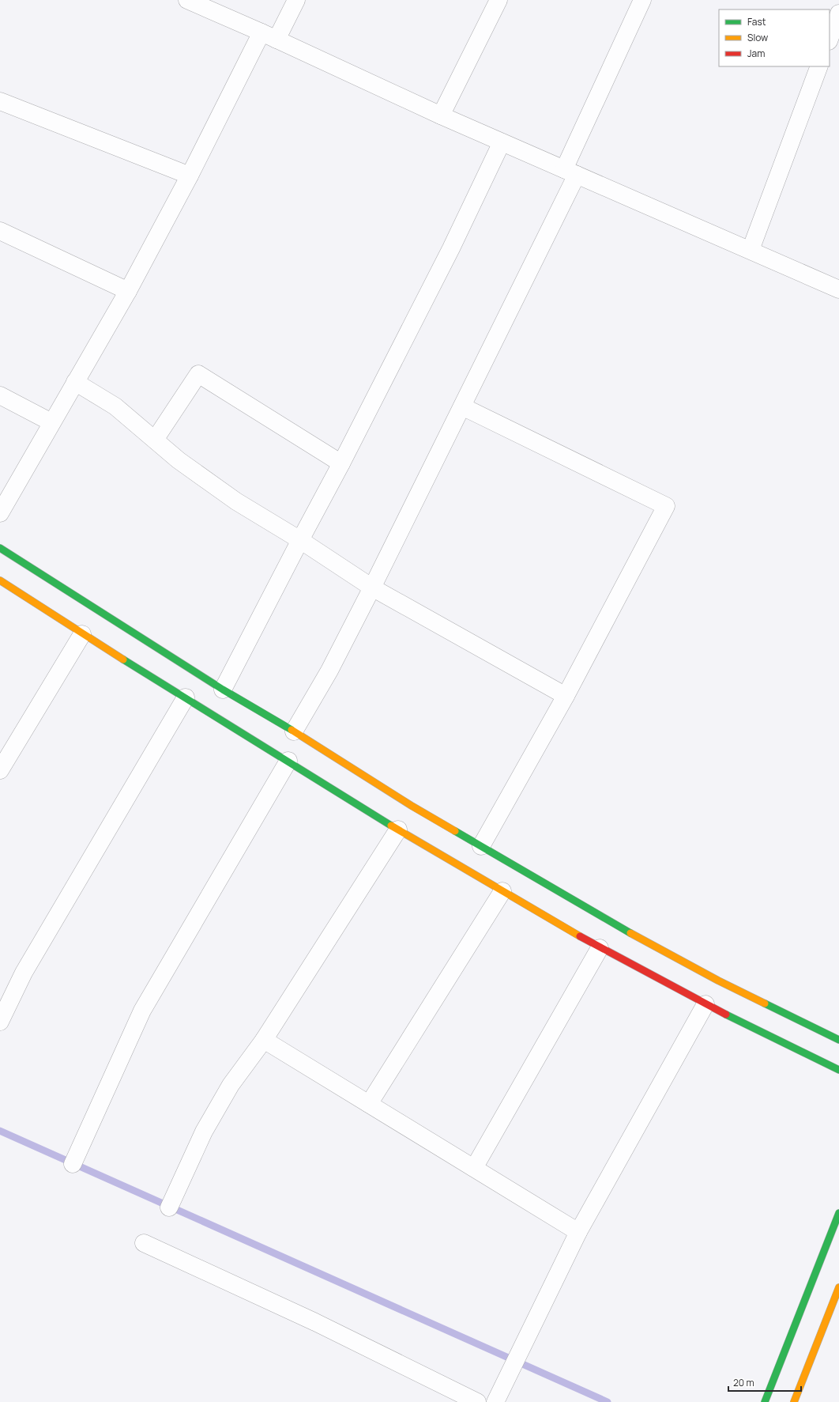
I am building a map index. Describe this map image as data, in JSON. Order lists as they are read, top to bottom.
{
  "legend": ["Fast", "Slow", "Jam"],
  "scale_bar": "20 m"
}
